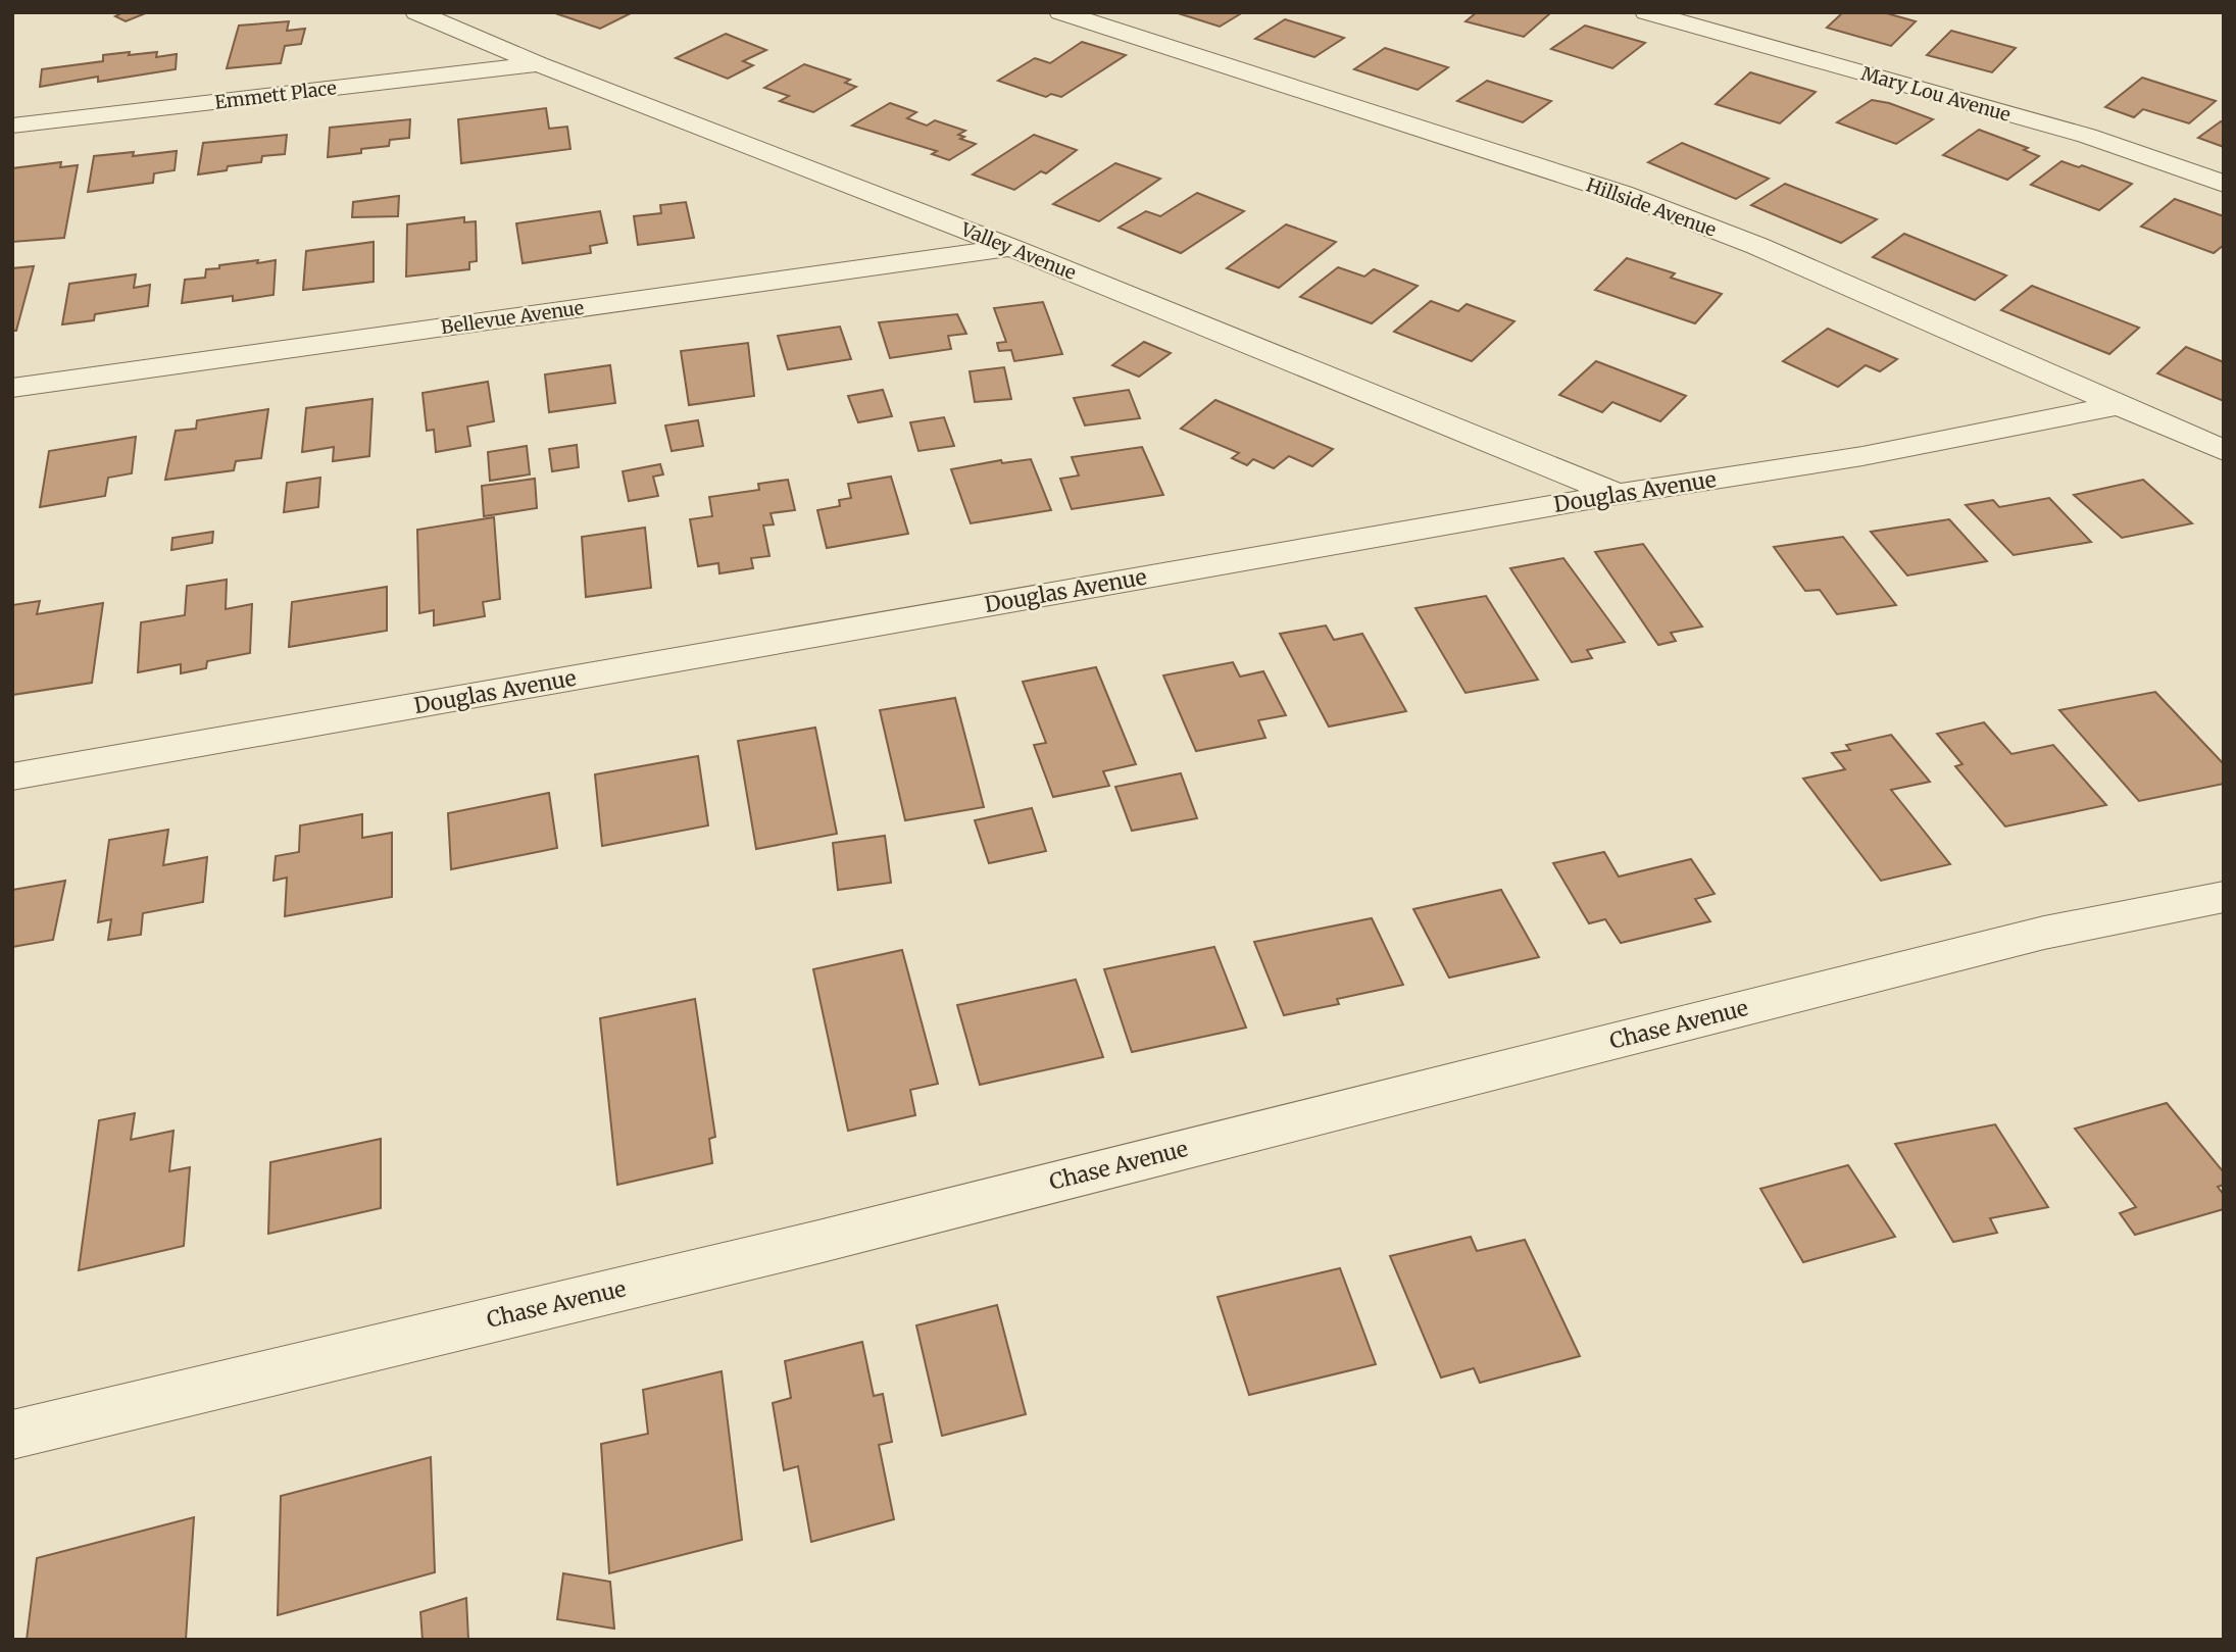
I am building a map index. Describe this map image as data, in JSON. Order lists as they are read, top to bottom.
{
  "streets": {
    "street": [
      "Mary Lou Avenue",
      "Emmett Place",
      "Hillside Avenue",
      "Valley Avenue",
      "Bellevue Avenue",
      "Douglas Avenue",
      "Chase Avenue"
    ]
  },
  "crossings": [
    ["Emmett Place", "Valley Avenue"],
    ["Hillside Avenue", "Douglas Avenue"],
    ["Valley Avenue", "Bellevue Avenue"],
    ["Valley Avenue", "Douglas Avenue"]
  ]
}
